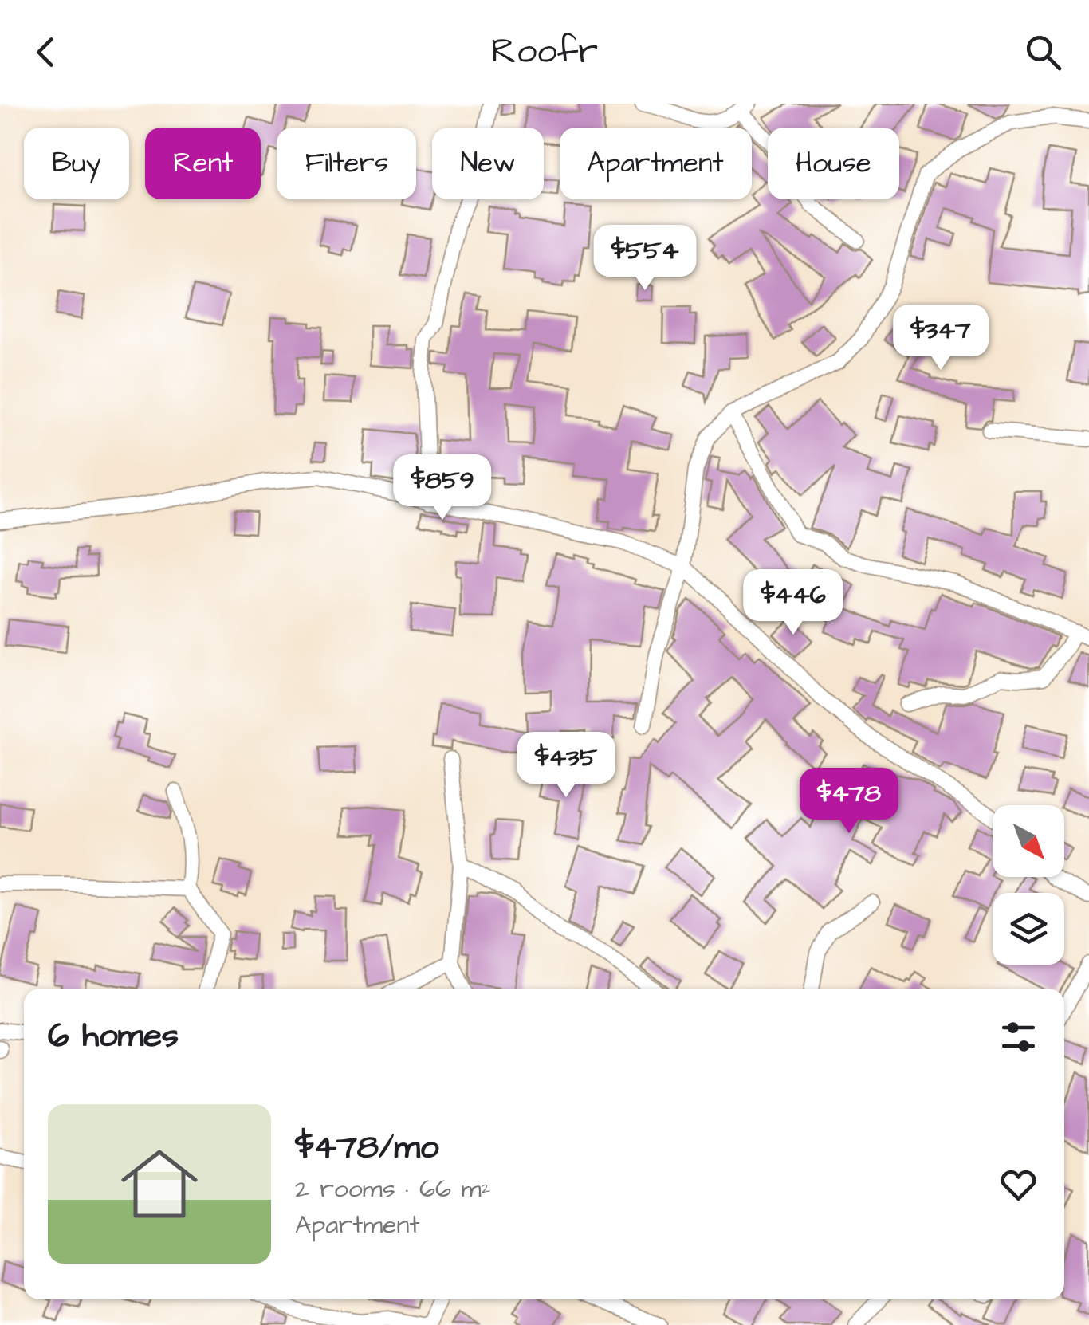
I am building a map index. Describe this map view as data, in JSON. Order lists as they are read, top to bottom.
{
  "north": "bottom right",
  "page": {
    "header": "Roofr",
    "chip": [
      "Buy",
      "Rent",
      "Filters",
      "New",
      "Apartment",
      "House"
    ],
    "price": [
      "$554",
      "$347",
      "$859",
      "$446",
      "$435",
      "$478"
    ],
    "heading": "6 homes",
    "list": [
      {
        "name": "$478/mo",
        "note": "2 rooms · 66 m² · Apartment"
      }
    ]
  }
}
